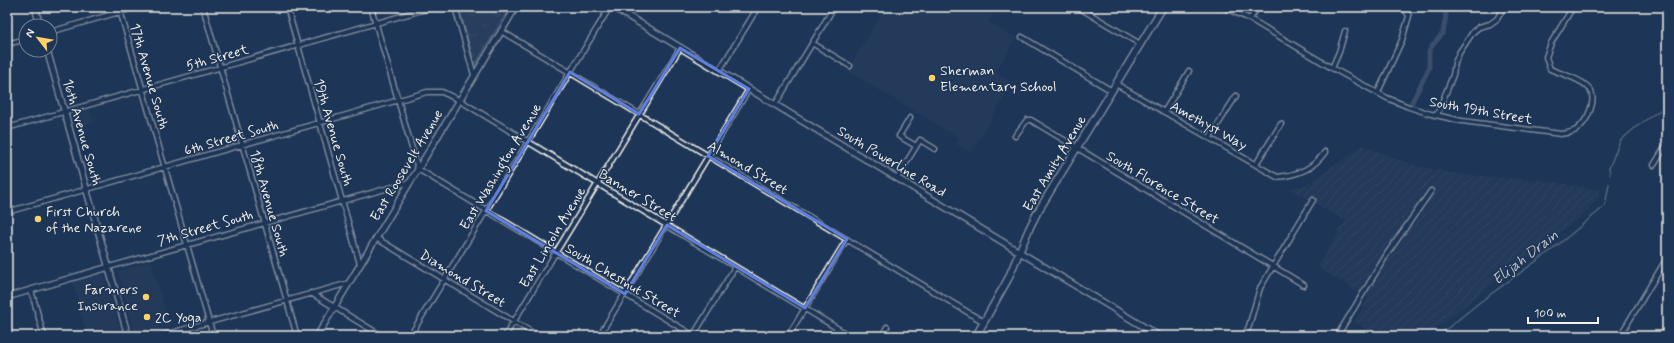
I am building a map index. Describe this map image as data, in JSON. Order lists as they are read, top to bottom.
{
  "streets": {
    "main road": ["East Amity Avenue"],
    "street": [
      "5th Street",
      "17th Avenue South",
      "South 19th Street",
      "Amethyst Way",
      "16th Avenue South",
      "19th Avenue South",
      "6th Street South",
      "South Powerline Road",
      "East Roosevelt Avenue",
      "East Washington Avenue",
      "Almond Street",
      "South Florence Street",
      "Banner Street",
      "18th Avenue South",
      "7th Street South",
      "East Lincoln Avenue",
      "Diamond Street",
      "South Chestnut Street"
    ]
  },
  "crossings": [
    ["5th Street", "17th Avenue South"],
    ["5th Street", "16th Avenue South"],
    ["5th Street", "19th Avenue South"],
    ["5th Street", "18th Avenue South"],
    ["17th Avenue South", "6th Street South"],
    ["17th Avenue South", "7th Street South"],
    ["Amethyst Way", "East Amity Avenue"],
    ["16th Avenue South", "6th Street South"],
    ["16th Avenue South", "7th Street South"],
    ["19th Avenue South", "6th Street South"],
    ["19th Avenue South", "East Roosevelt Avenue"],
    ["19th Avenue South", "7th Street South"],
    ["6th Street South", "East Roosevelt Avenue"],
    ["6th Street South", "Banner Street"],
    ["6th Street South", "18th Avenue South"],
    ["South Powerline Road", "East Amity Avenue"],
    ["South Powerline Road", "East Lincoln Avenue"],
    ["East Amity Avenue", "Almond Street"],
    ["East Amity Avenue", "South Florence Street"],
    ["East Roosevelt Avenue", "Almond Street"],
    ["East Roosevelt Avenue", "Banner Street"],
    ["East Roosevelt Avenue", "7th Street South"],
    ["East Roosevelt Avenue", "Diamond Street"],
    ["East Roosevelt Avenue", "South Chestnut Street"],
    ["East Washington Avenue", "Almond Street"],
    ["East Washington Avenue", "Banner Street"],
    ["East Washington Avenue", "Diamond Street"],
    ["East Washington Avenue", "South Chestnut Street"],
    ["Almond Street", "East Lincoln Avenue"],
    ["Banner Street", "East Lincoln Avenue"],
    ["18th Avenue South", "7th Street South"],
    ["East Lincoln Avenue", "Diamond Street"],
    ["East Lincoln Avenue", "South Chestnut Street"]
  ],
  "water": ["Elijah Drain"],
  "places": [
    "Sherman Elementary School",
    "First Church of the Nazarene",
    "Farmers Insurance",
    "2C Yoga"
  ],
  "scale_bar": "100 m",
  "north": "top left"
}
